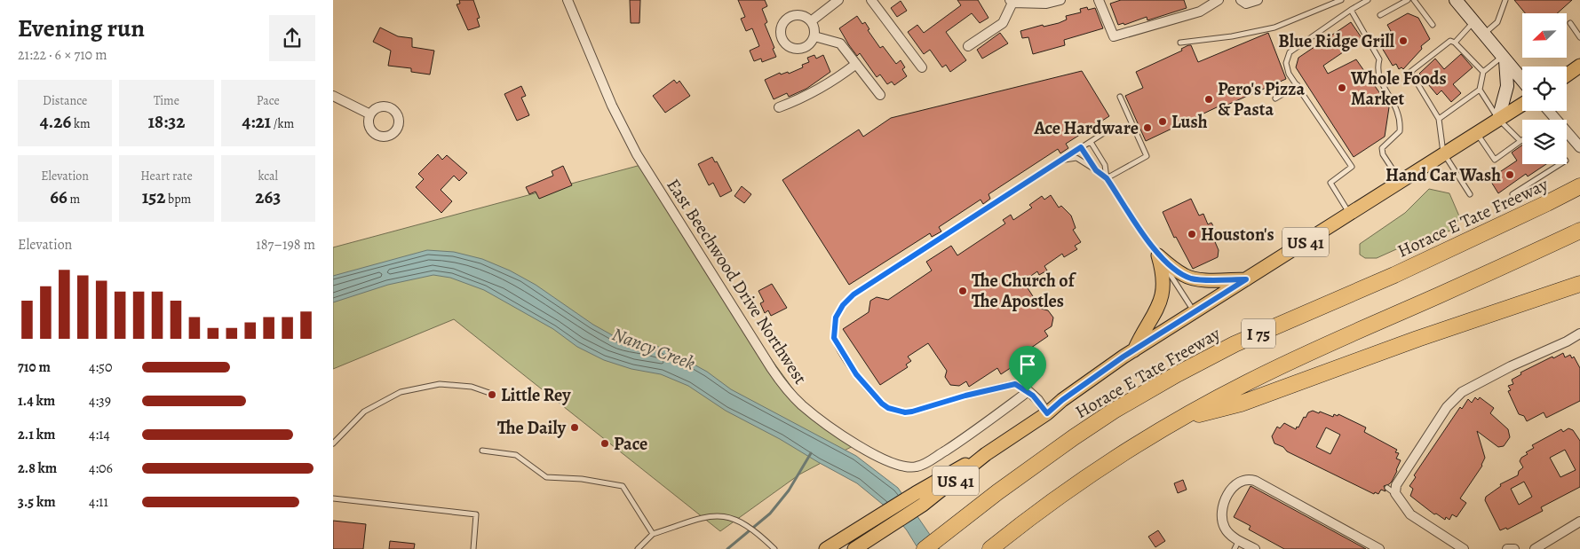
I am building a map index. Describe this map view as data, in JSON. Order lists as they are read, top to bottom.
{
  "streets": {
    "highway": ["Horace E Tate Freeway", "I 75"],
    "main road": ["US 41"],
    "street": ["East Beechwood Drive Northwest"]
  },
  "water": ["Nancy Creek"],
  "places": [
    "Blue Ridge Grill",
    "Whole Foods Market",
    "Pero's Pizza & Pasta",
    "Lush",
    "Ace Hardware",
    "Hand Car Wash",
    "Houston's",
    "The Church of The Apostles",
    "Little Rey",
    "The Daily",
    "Pace"
  ],
  "north": "bottom left",
  "page": {
    "heading": ["Evening run", "21:22 · 6 × 710 m"],
    "stats": [
      ["Distance", "4.26 km"],
      ["Time", "18:32"],
      ["Pace", "4:21 /km"],
      ["Elevation", "66 m"],
      ["Heart rate", "152 bpm"],
      ["kcal", "263"]
    ],
    "chart": ["Elevation", "187–198 m"],
    "list": [
      {
        "name": "710 m",
        "note": "4:50"
      },
      {
        "name": "1.4 km",
        "note": "4:39"
      },
      {
        "name": "2.1 km",
        "note": "4:14"
      },
      {
        "name": "2.8 km",
        "note": "4:06"
      },
      {
        "name": "3.5 km",
        "note": "4:11"
      }
    ]
  }
}
